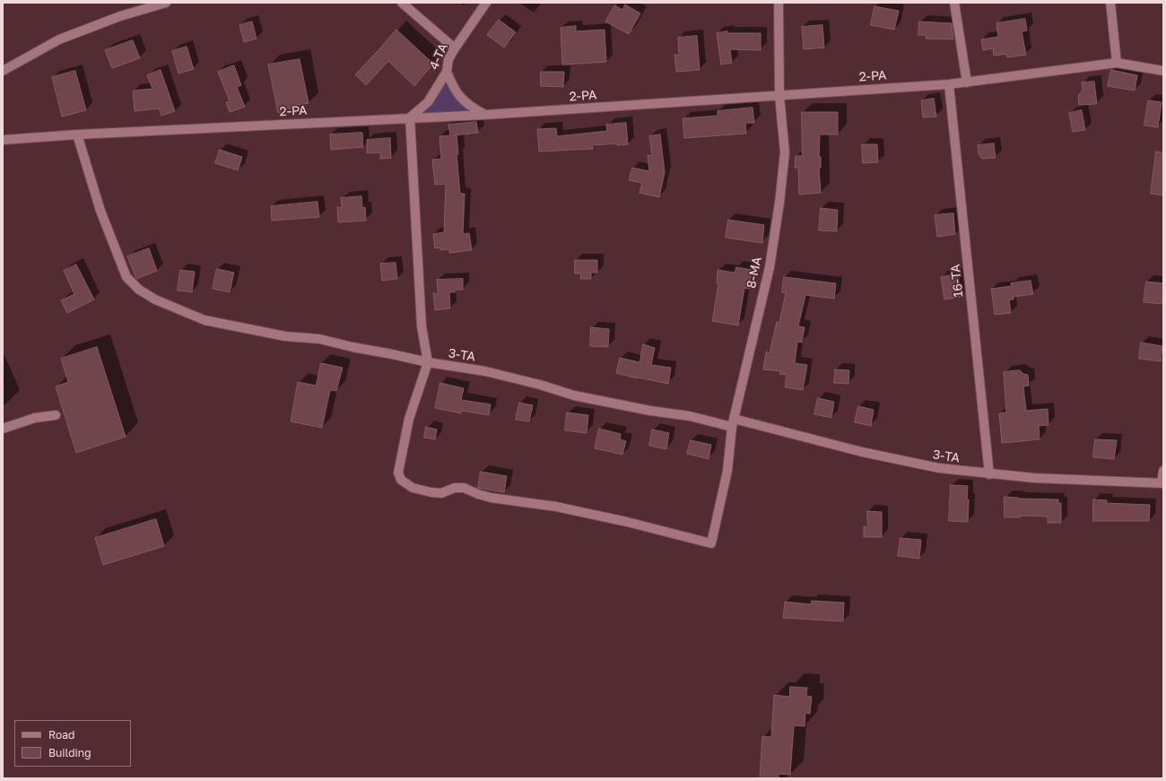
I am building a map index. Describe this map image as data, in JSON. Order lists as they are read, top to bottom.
{
  "streets": {
    "street": [
      "4-ТА",
      "2-РА",
      "8-МА",
      "16-ТА",
      "3-ТА"
    ]
  },
  "crossings": [
    ["4-ТА", "2-РА"],
    ["2-РА", "8-МА"],
    ["2-РА", "16-ТА"],
    ["2-РА", "3-ТА"],
    ["8-МА", "3-ТА"],
    ["16-ТА", "3-ТА"]
  ],
  "legend": ["Road", "Building"]
}
